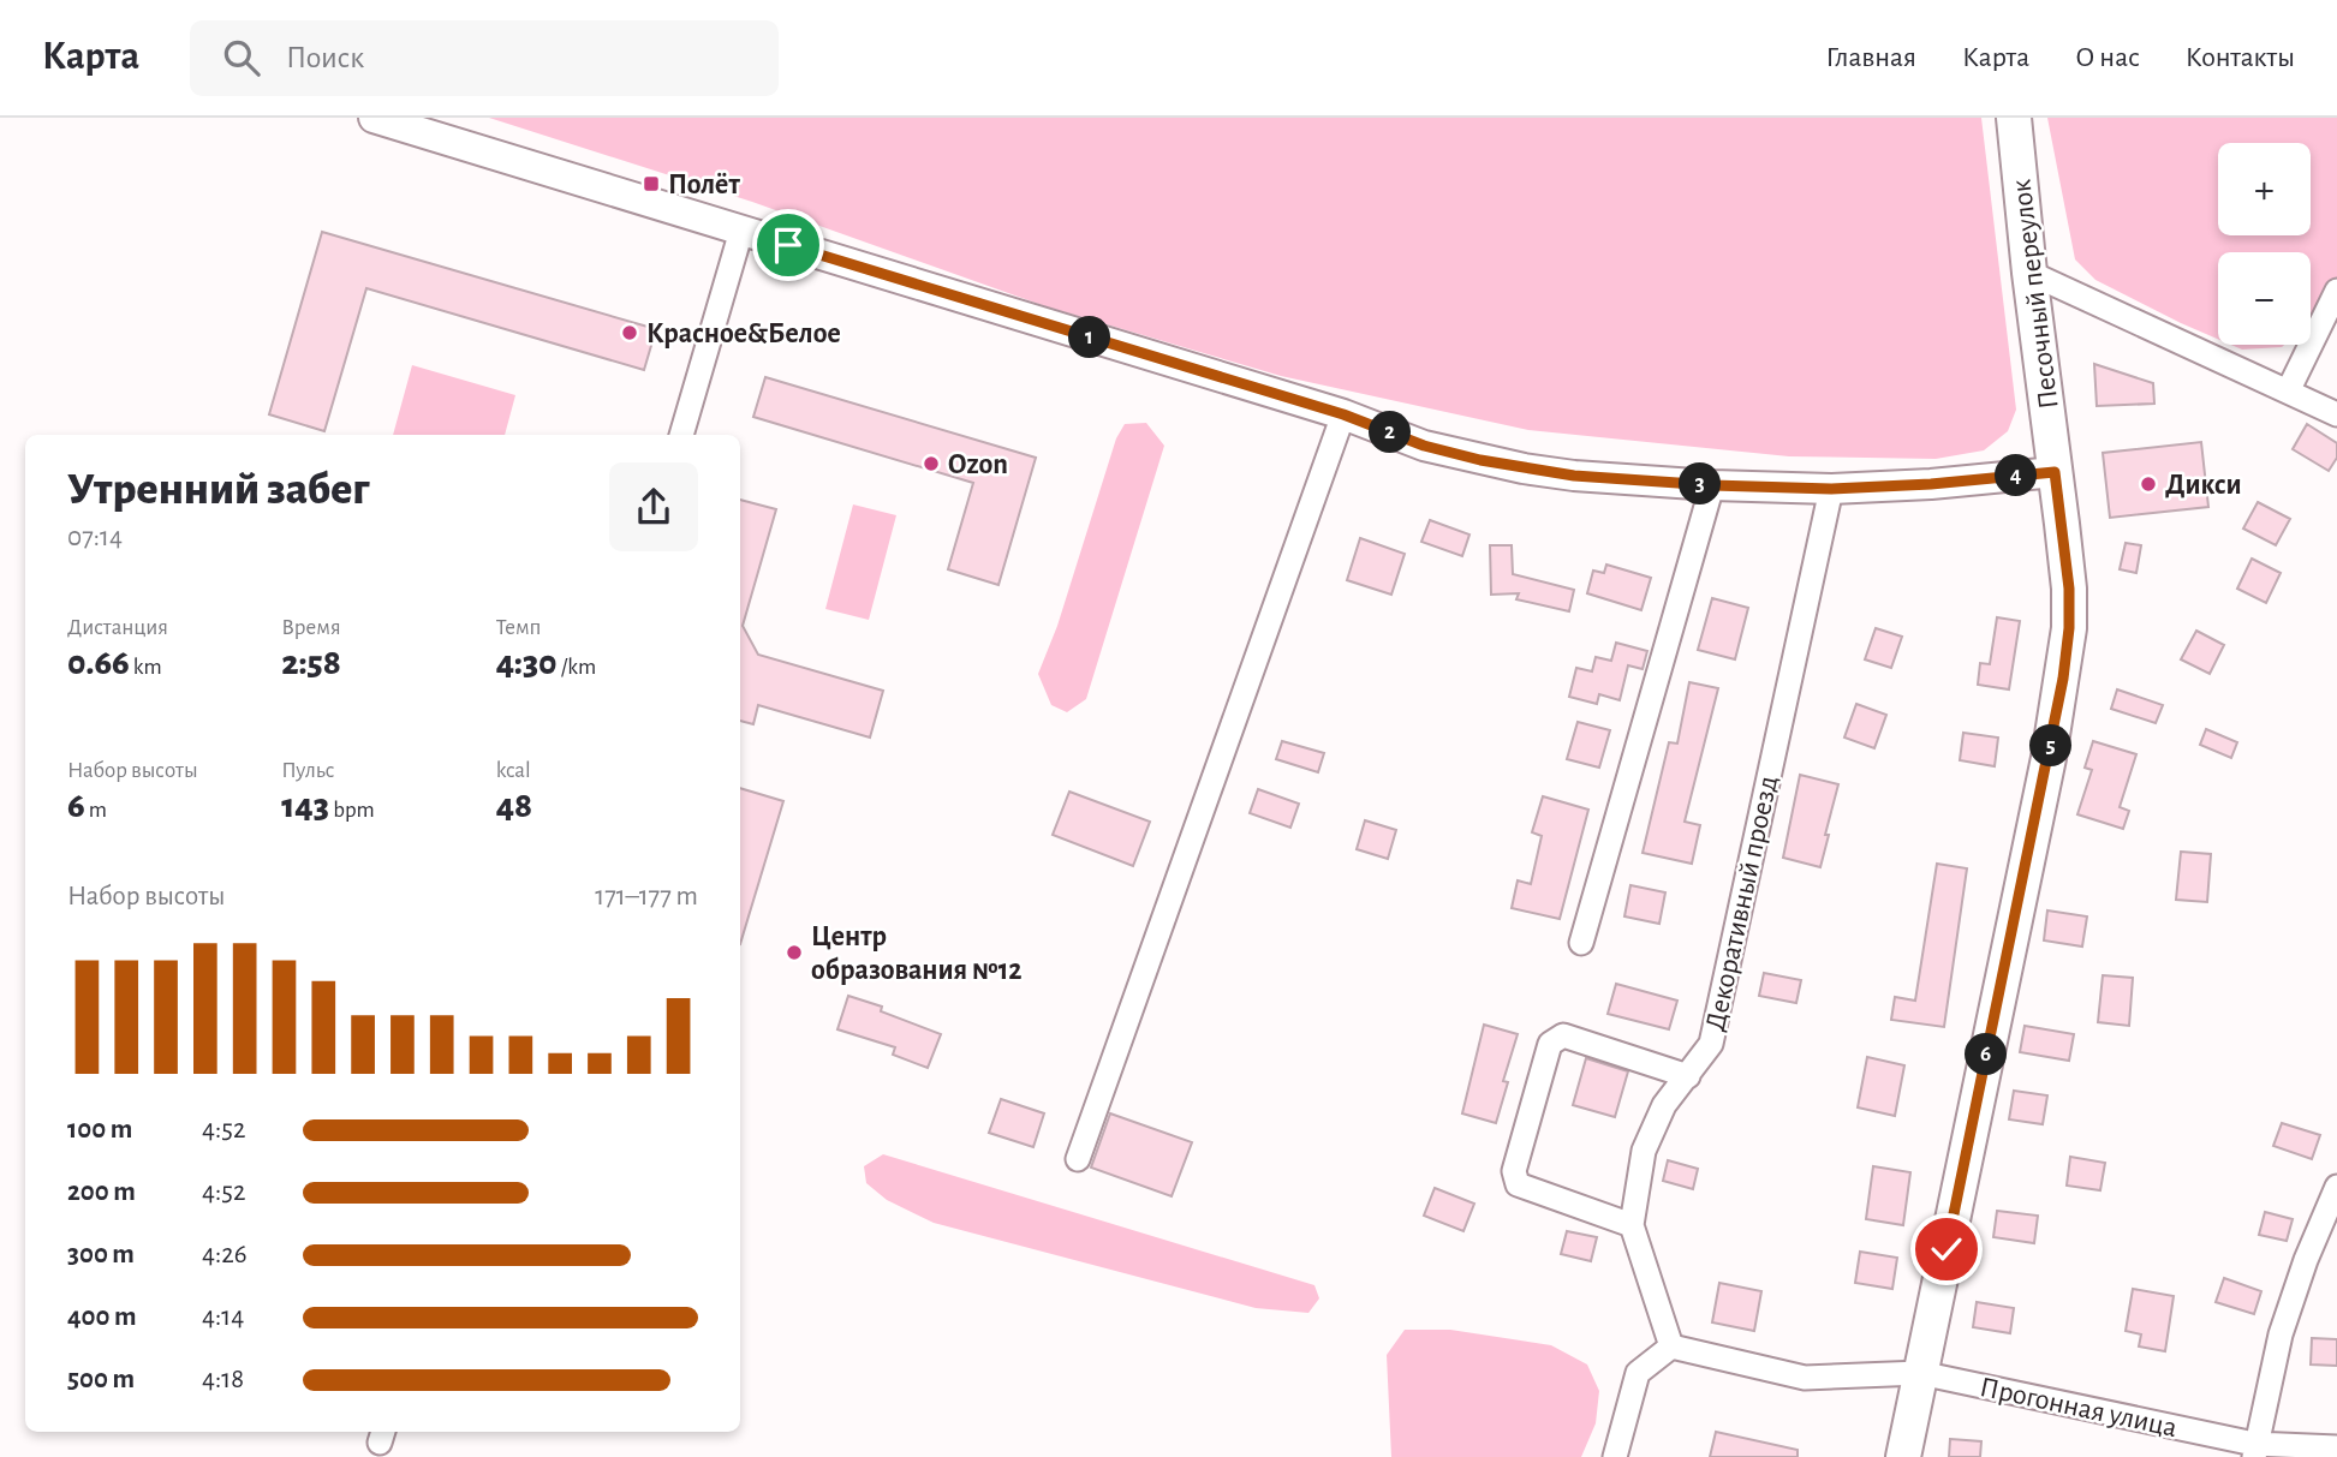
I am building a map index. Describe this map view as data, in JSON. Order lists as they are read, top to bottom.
{
  "streets": {
    "main road": ["Песочный переулок"],
    "street": ["Декоративный проезд", "Прогонная улица"]
  },
  "crossings": [
    ["Песочный переулок", "Прогонная улица"],
    ["Декоративный проезд", "Прогонная улица"]
  ],
  "places": {
    "transit": ["Полёт"],
    "other": [
      "Красное&Белое",
      "Ozon",
      "Дикси",
      "Центр образования №12"
    ]
  },
  "page": {
    "header": "Карта",
    "search": "Поиск",
    "nav": [
      "Главная",
      "Карта",
      "О нас",
      "Контакты"
    ],
    "map_buttons": ["+", "−"],
    "pins": [
      "1",
      "2",
      "4",
      "3",
      "5",
      "6"
    ],
    "heading": ["Утренний забег", "07:14"],
    "stats": [
      ["Дистанция", "0.66 km"],
      ["Время", "2:58"],
      ["Темп", "4:30 /km"],
      ["Набор высоты", "6 m"],
      ["Пульс", "143 bpm"],
      ["kcal", "48"]
    ],
    "chart": ["Набор высоты", "171–177 m"],
    "list": [
      {
        "name": "100 m",
        "note": "4:52"
      },
      {
        "name": "200 m",
        "note": "4:52"
      },
      {
        "name": "300 m",
        "note": "4:26"
      },
      {
        "name": "400 m",
        "note": "4:14"
      },
      {
        "name": "500 m",
        "note": "4:18"
      }
    ]
  }
}
